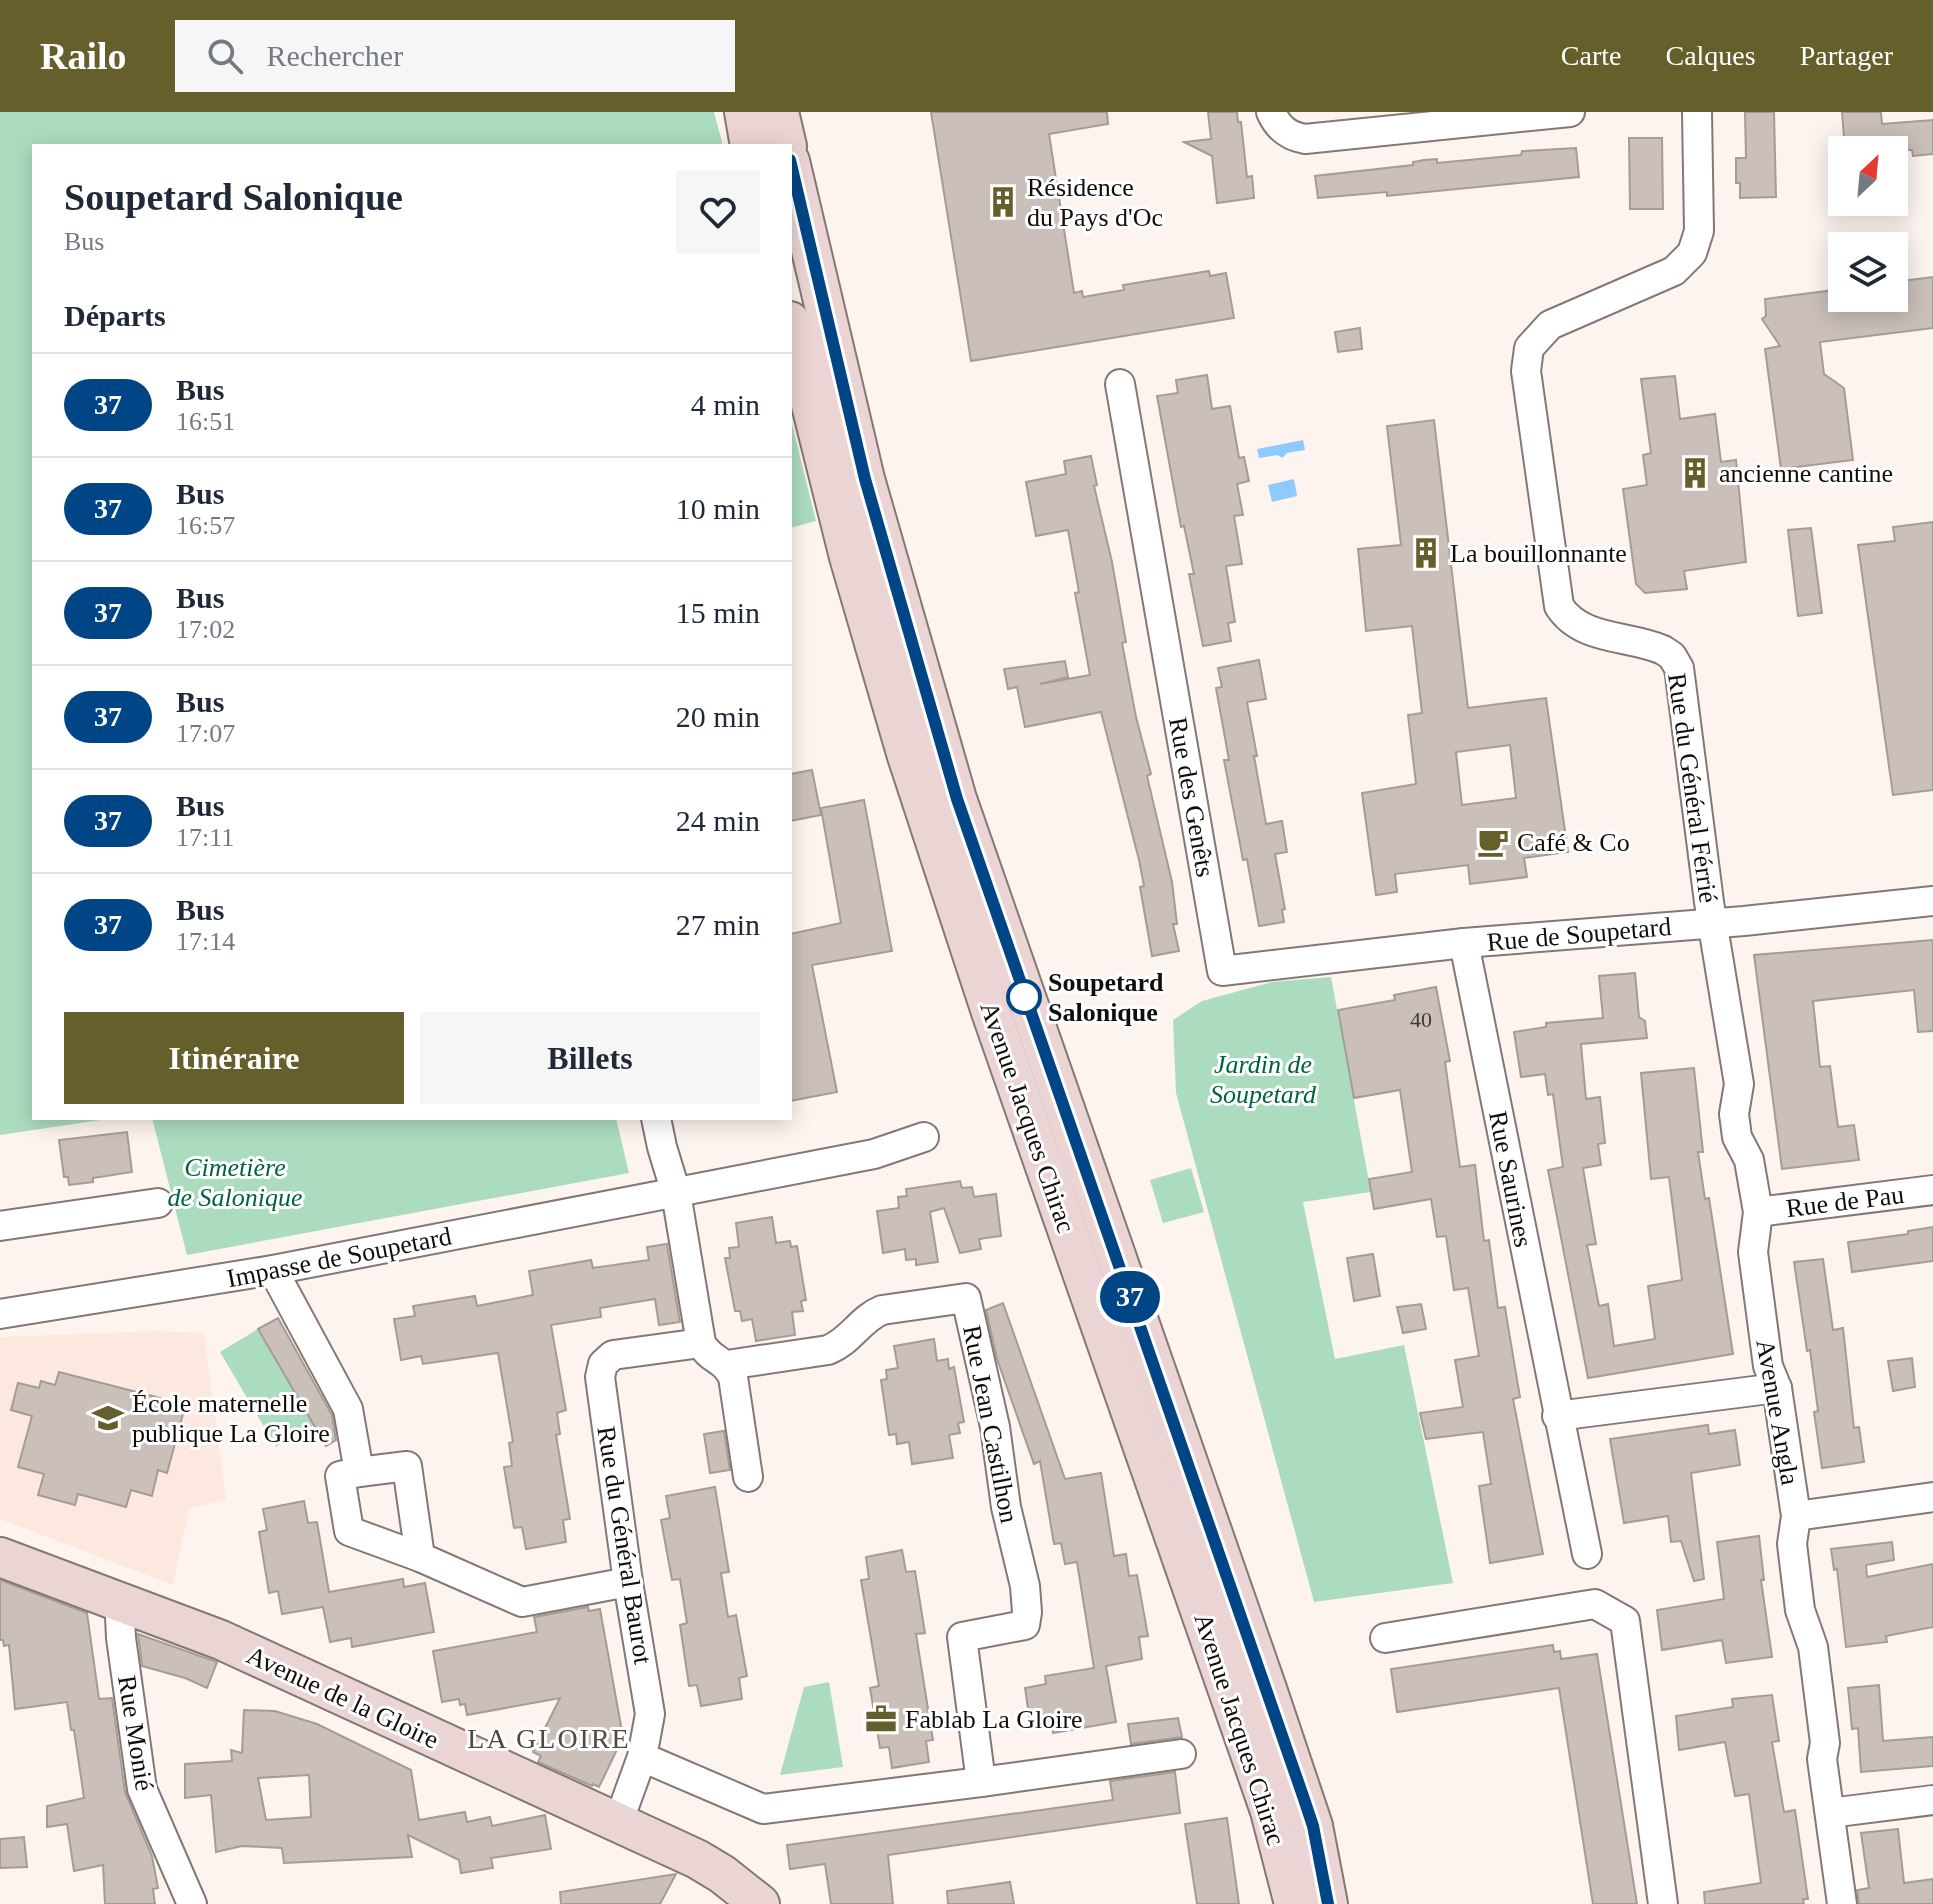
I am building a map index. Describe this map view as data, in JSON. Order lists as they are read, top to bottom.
{
  "streets": {
    "main road": ["Avenue Jacques Chirac", "Avenue de la Gloire"],
    "street": [
      "Rue du Général Férrié",
      "Rue des Genêts",
      "Rue de Soupetard",
      "Rue Saurines",
      "Rue de Pau",
      "Impasse de Soupetard",
      "Avenue Angla",
      "Rue Jean Castilhon",
      "Rue du Général Baurot",
      "Rue Monié"
    ]
  },
  "crossings": [
    ["Rue du Général Férrié", "Rue de Soupetard"],
    ["Rue du Général Férrié", "Avenue Angla"],
    ["Rue des Genêts", "Rue de Soupetard"],
    ["Rue des Genêts", "Rue Saurines"],
    ["Rue de Soupetard", "Rue Saurines"],
    ["Rue de Soupetard", "Avenue Angla"],
    ["Rue de Pau", "Avenue Angla"],
    ["Rue du Général Baurot", "Avenue de la Gloire"],
    ["Avenue de la Gloire", "Rue Monié"]
  ],
  "districts": ["LA GLOIRE"],
  "parks": ["Jardin de Soupetard", "Cimetière de Salonique"],
  "places": {
    "building": ["Résidence du Pays d'Oc", "ancienne cantine", "La bouillonnante"],
    "cafe": ["Café & Co"],
    "other": ["Soupetard Salonique"],
    "school or university": ["École maternelle publique La Gloire"],
    "office": ["Fablab La Gloire"]
  },
  "lines": ["bus line 37"],
  "house_numbers": ["40"],
  "north": "top right",
  "page": {
    "header": "Railo",
    "search": "Rechercher",
    "nav": ["Carte", "Calques", "Partager"],
    "on_map": "37",
    "heading": [
      ["Soupetard Salonique", "Bus"],
      "Départs"
    ],
    "list": [
      {
        "mark": "37",
        "name": "Bus",
        "note": "16:51",
        "value": "4 min"
      },
      {
        "mark": "37",
        "name": "Bus",
        "note": "16:57",
        "value": "10 min"
      },
      {
        "mark": "37",
        "name": "Bus",
        "note": "17:02",
        "value": "15 min"
      },
      {
        "mark": "37",
        "name": "Bus",
        "note": "17:07",
        "value": "20 min"
      },
      {
        "mark": "37",
        "name": "Bus",
        "note": "17:11",
        "value": "24 min"
      },
      {
        "mark": "37",
        "name": "Bus",
        "note": "17:14",
        "value": "27 min"
      }
    ],
    "buttons": ["Itinéraire", "Billets"]
  }
}
